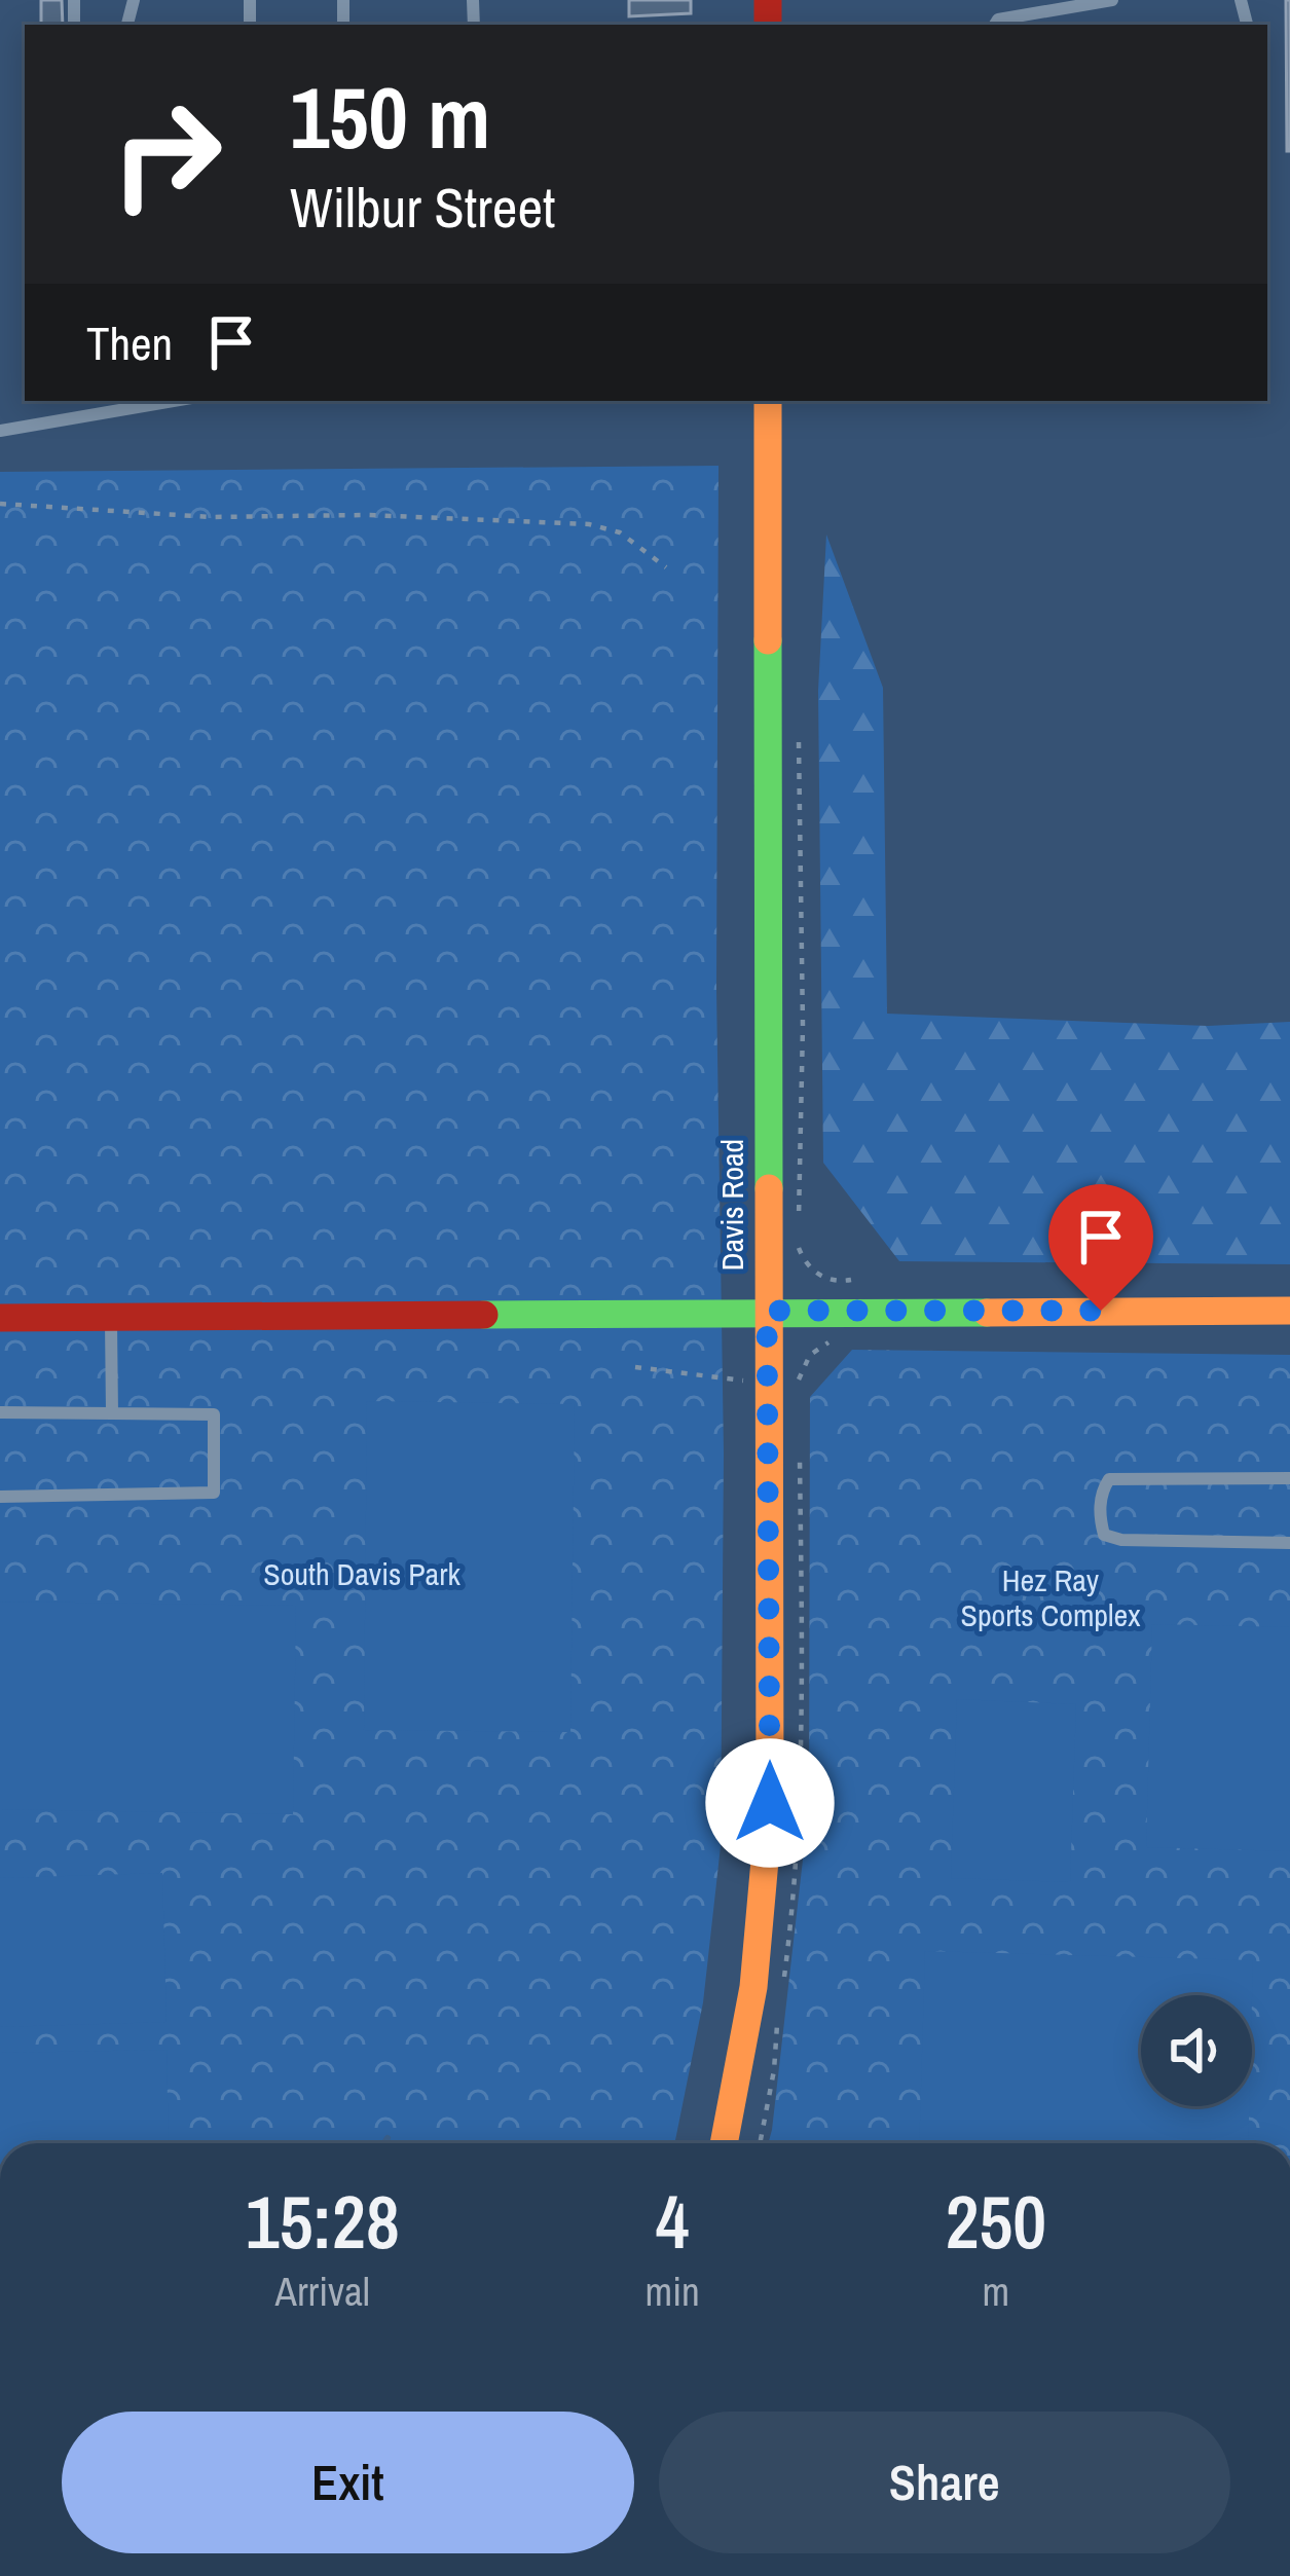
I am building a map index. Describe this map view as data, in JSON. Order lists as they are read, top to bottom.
{
  "streets": {
    "street": ["Davis Road"]
  },
  "parks": ["South Davis Park", "Hez Ray Sports Complex"],
  "page": {
    "turn": ["150 m", "Wilbur Street"],
    "then": "Then",
    "eta": [
      "15:28",
      "Arrival",
      "4",
      "min",
      "250",
      "m"
    ],
    "buttons": ["Exit", "Share"]
  }
}
